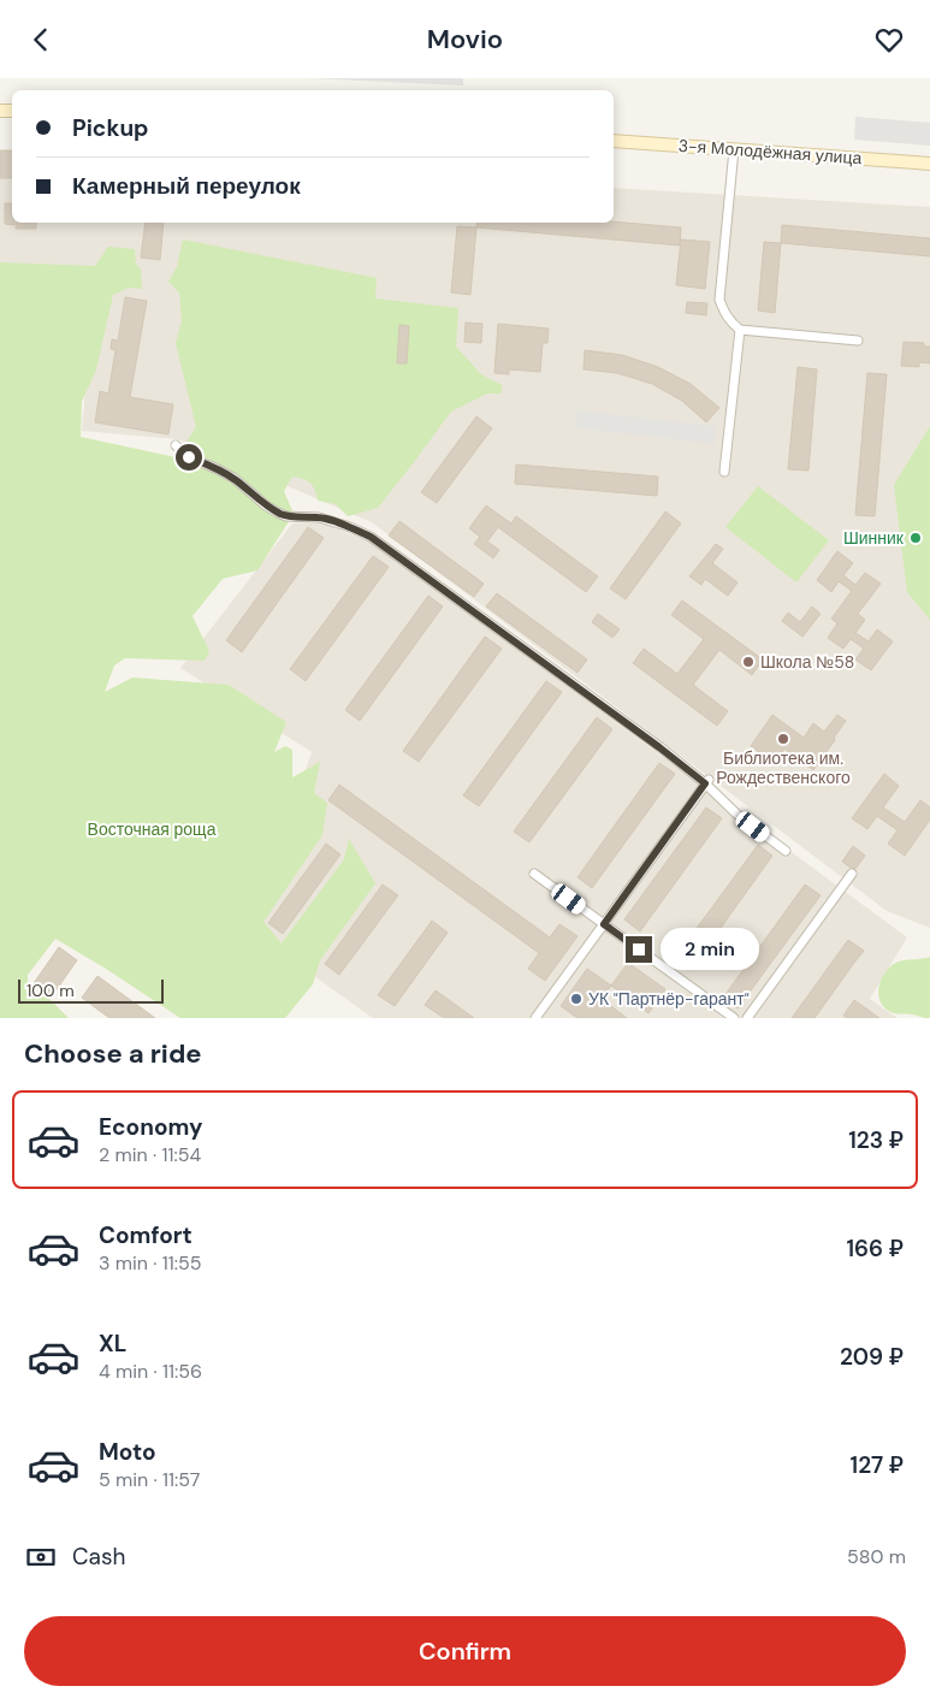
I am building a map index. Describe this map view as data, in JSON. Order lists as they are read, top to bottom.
{
  "streets": {
    "main road": ["3-я Молодёжная улица"]
  },
  "parks": ["Восточная роща"],
  "places": [
    "Шинник",
    "Школа №58",
    "Библиотека им. Рождественского",
    "УК \"Партнёр-гарант\""
  ],
  "scale_bar": "100 m",
  "page": {
    "header": "Movio",
    "banner": ["Pickup", "Камерный переулок"],
    "bubble": "2 min",
    "scale": "100 m",
    "heading": "Choose a ride",
    "list": [
      {
        "name": "Economy",
        "note": "2 min · 11:54",
        "value": "123 ₽"
      },
      {
        "name": "Comfort",
        "note": "3 min · 11:55",
        "value": "166 ₽"
      },
      {
        "name": "XL",
        "note": "4 min · 11:56",
        "value": "209 ₽"
      },
      {
        "name": "Moto",
        "note": "5 min · 11:57",
        "value": "127 ₽"
      }
    ],
    "pay": ["Cash", "580 m"],
    "buttons": "Confirm"
  }
}
